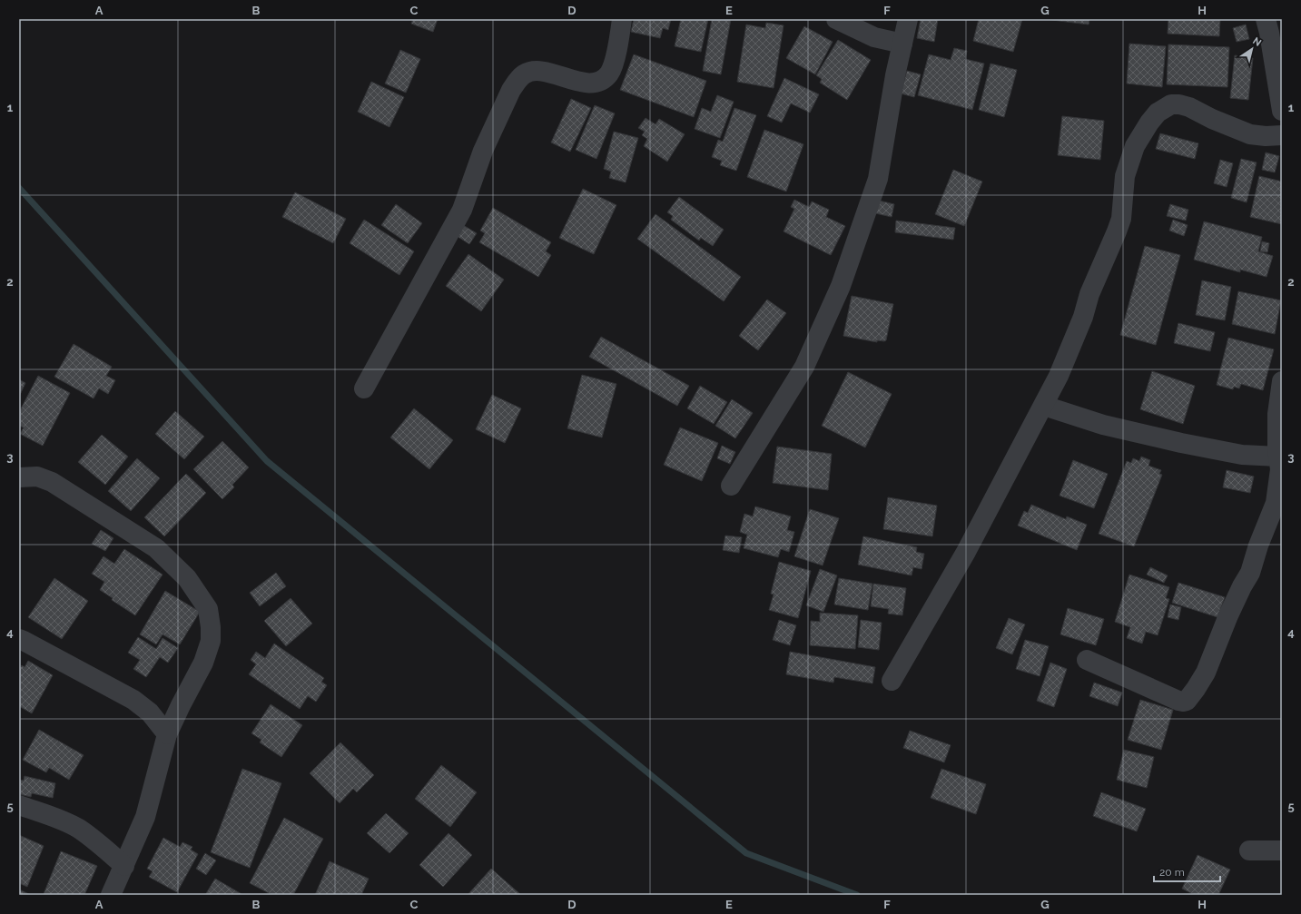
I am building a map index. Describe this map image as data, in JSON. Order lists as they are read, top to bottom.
{
  "scale_bar": "20 m",
  "north": "top right",
  "grid": {
    "columns": [
      "A",
      "B",
      "C",
      "D",
      "E",
      "F",
      "G",
      "H"
    ],
    "rows": [
      "1",
      "2",
      "3",
      "4",
      "5"
    ]
  }
}
